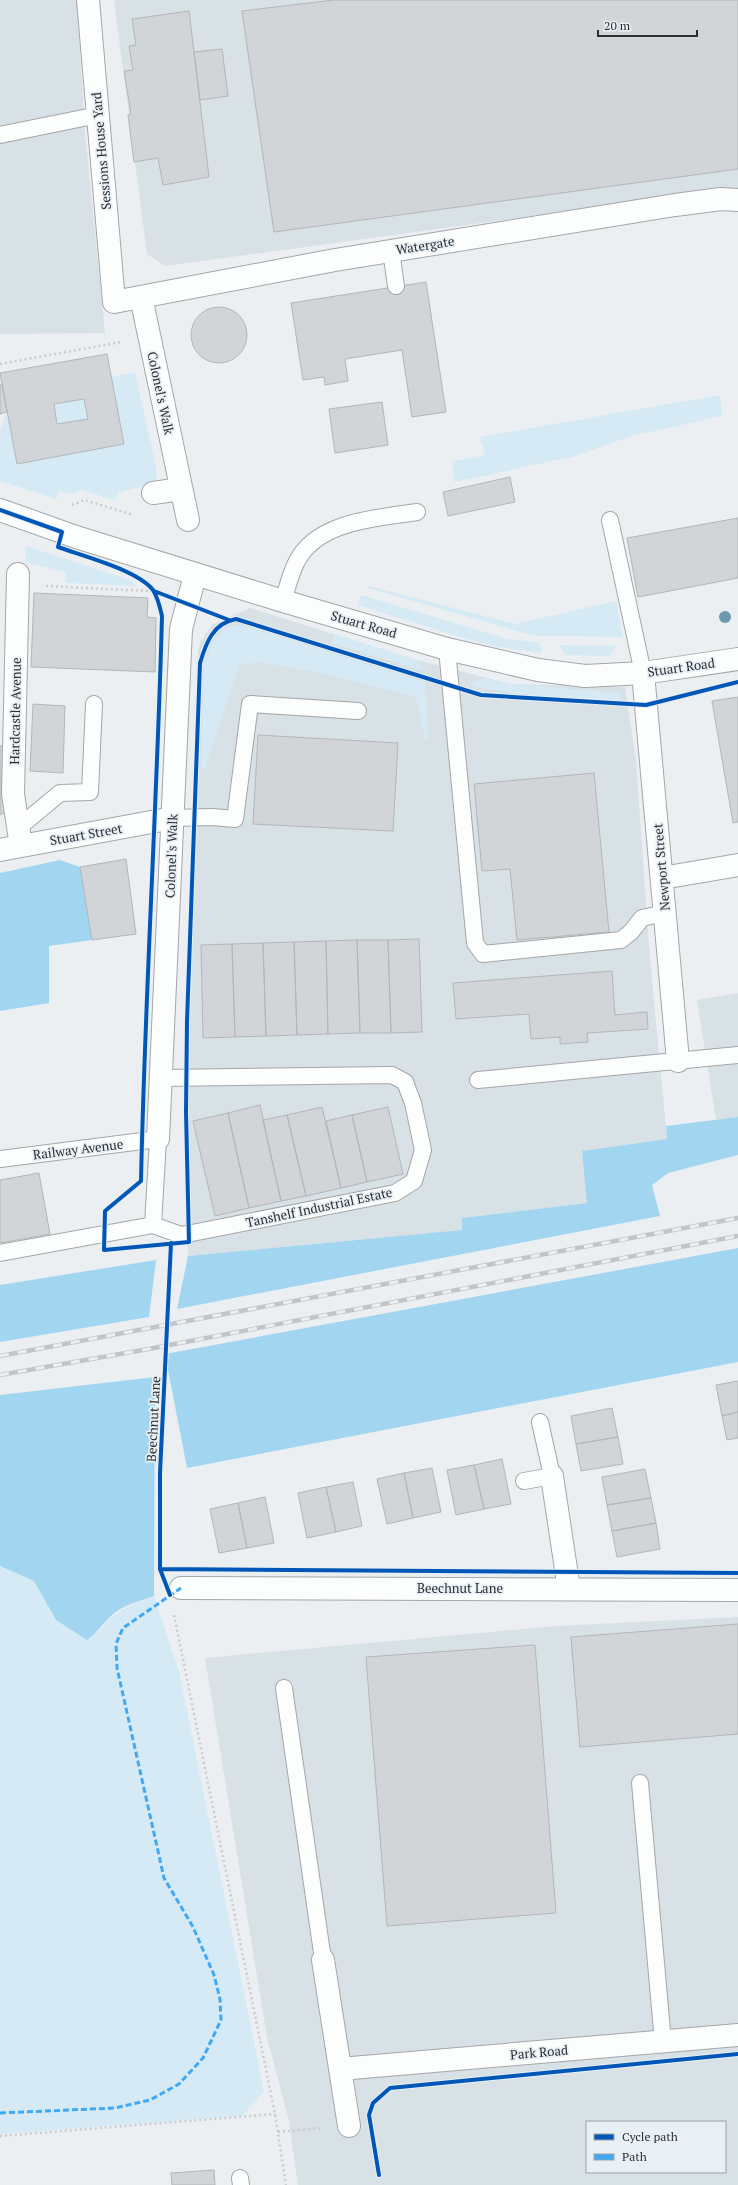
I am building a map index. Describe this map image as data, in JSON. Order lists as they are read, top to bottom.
{
  "streets": {
    "street": [
      "Sessions House Yard",
      "Watergate",
      "Colonel's Walk",
      "Stuart Road",
      "Hardcastle Avenue",
      "Stuart Street",
      "Newport Street",
      "Beechnut Lane",
      "Park Road"
    ],
    "lane": ["Railway Avenue", "Tanshelf Industrial Estate"]
  },
  "crossings": [
    ["Sessions House Yard", "Watergate"],
    ["Watergate", "Colonel's Walk"],
    ["Colonel's Walk", "Stuart Road"],
    ["Colonel's Walk", "Stuart Street"],
    ["Colonel's Walk", "Railway Avenue"],
    ["Colonel's Walk", "Tanshelf Industrial Estate"],
    ["Stuart Road", "Newport Street"],
    ["Hardcastle Avenue", "Stuart Street"]
  ],
  "legend": ["Cycle path", "Path"],
  "scale_bar": "20 m"
}
